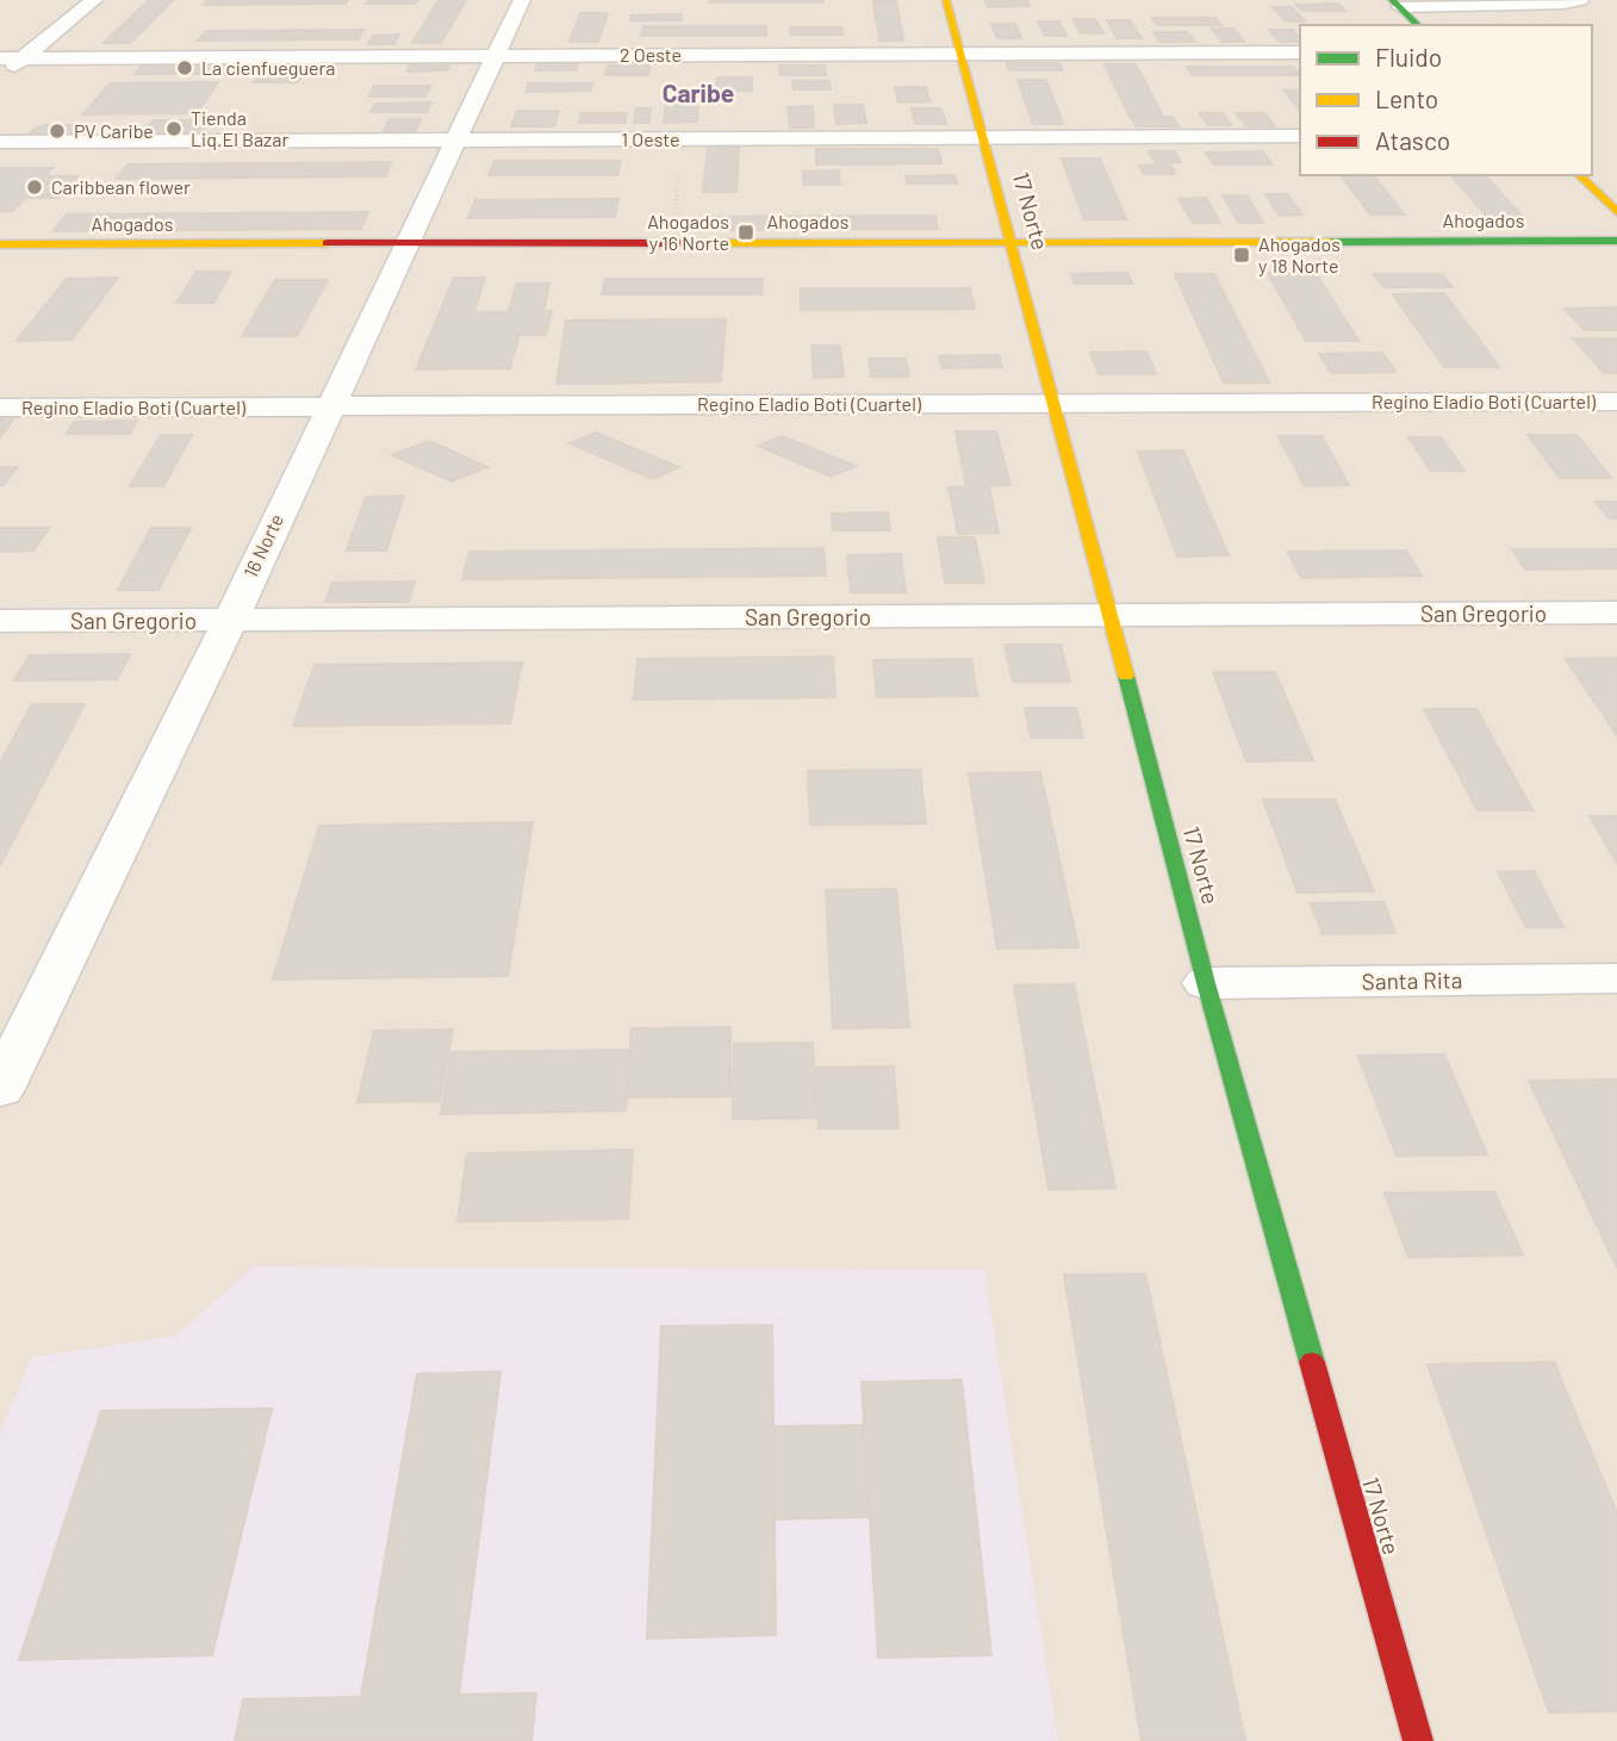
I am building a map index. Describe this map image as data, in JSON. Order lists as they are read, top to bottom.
{
  "streets": {
    "main road": ["17 Norte", "Ahogados"],
    "street": [
      "2 Oeste",
      "1 Oeste",
      "Regino Eladio Boti (Cuartel)",
      "16 Norte",
      "San Gregorio",
      "Santa Rita"
    ]
  },
  "crossings": [
    ["2 Oeste", "17 Norte"],
    ["2 Oeste", "16 Norte"],
    ["1 Oeste", "17 Norte"],
    ["1 Oeste", "16 Norte"],
    ["17 Norte", "Ahogados"],
    ["17 Norte", "Regino Eladio Boti (Cuartel)"],
    ["17 Norte", "San Gregorio"],
    ["17 Norte", "Santa Rita"],
    ["Ahogados", "16 Norte"],
    ["Regino Eladio Boti (Cuartel)", "16 Norte"],
    ["16 Norte", "San Gregorio"]
  ],
  "districts": ["Caribe"],
  "places": {
    "other": [
      "La cienfueguera",
      "Tienda Liq.El Bazar",
      "PV Caribe",
      "Caribbean flower"
    ],
    "transit": ["Ahogados y 16 Norte", "Ahogados y 18 Norte"]
  },
  "legend": ["Fluido", "Lento", "Atasco"]
}
